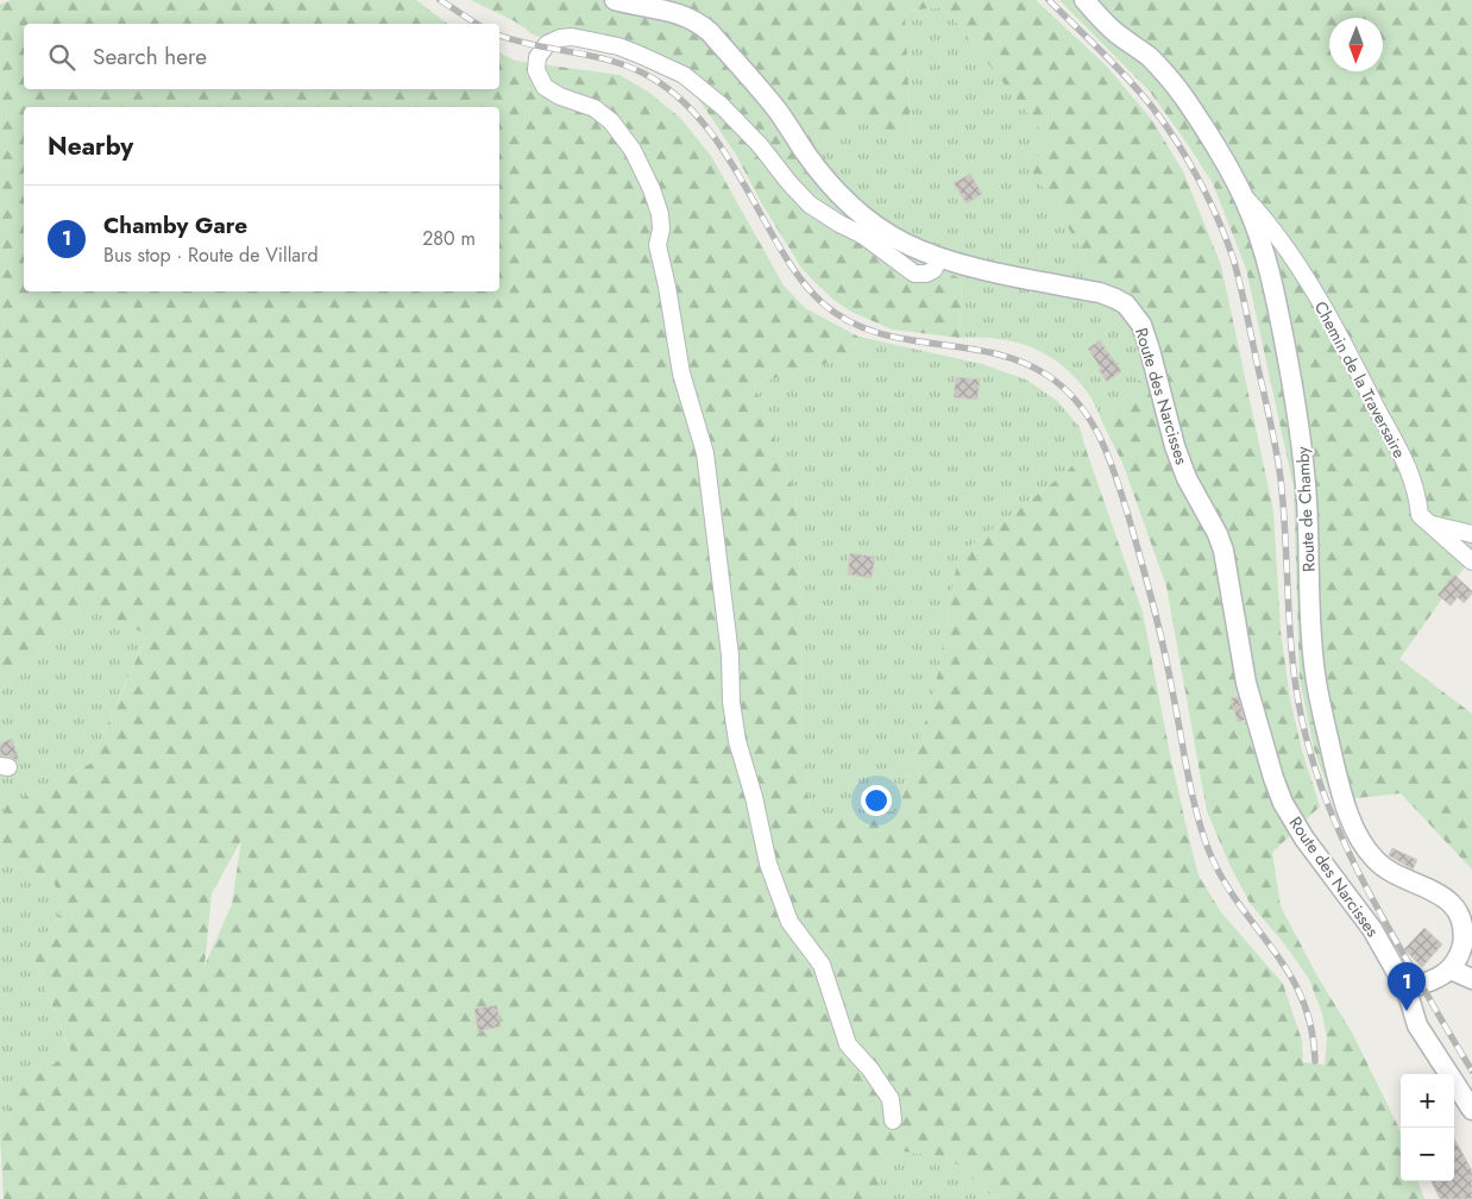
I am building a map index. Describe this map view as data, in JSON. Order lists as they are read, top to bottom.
{
  "streets": {
    "street": ["Chemin de la Traversaire", "Route des Narcisses", "Route de Chamby"]
  },
  "crossings": [
    ["Chemin de la Traversaire", "Route de Chamby"]
  ],
  "north": "bottom",
  "page": {
    "search": "Search here",
    "heading": "Nearby",
    "list": [
      {
        "mark": "1",
        "name": "Chamby Gare",
        "note": "Bus stop · Route de Villard",
        "value": "280 m"
      }
    ],
    "pins": "1",
    "map_buttons": ["+", "−"]
  }
}
